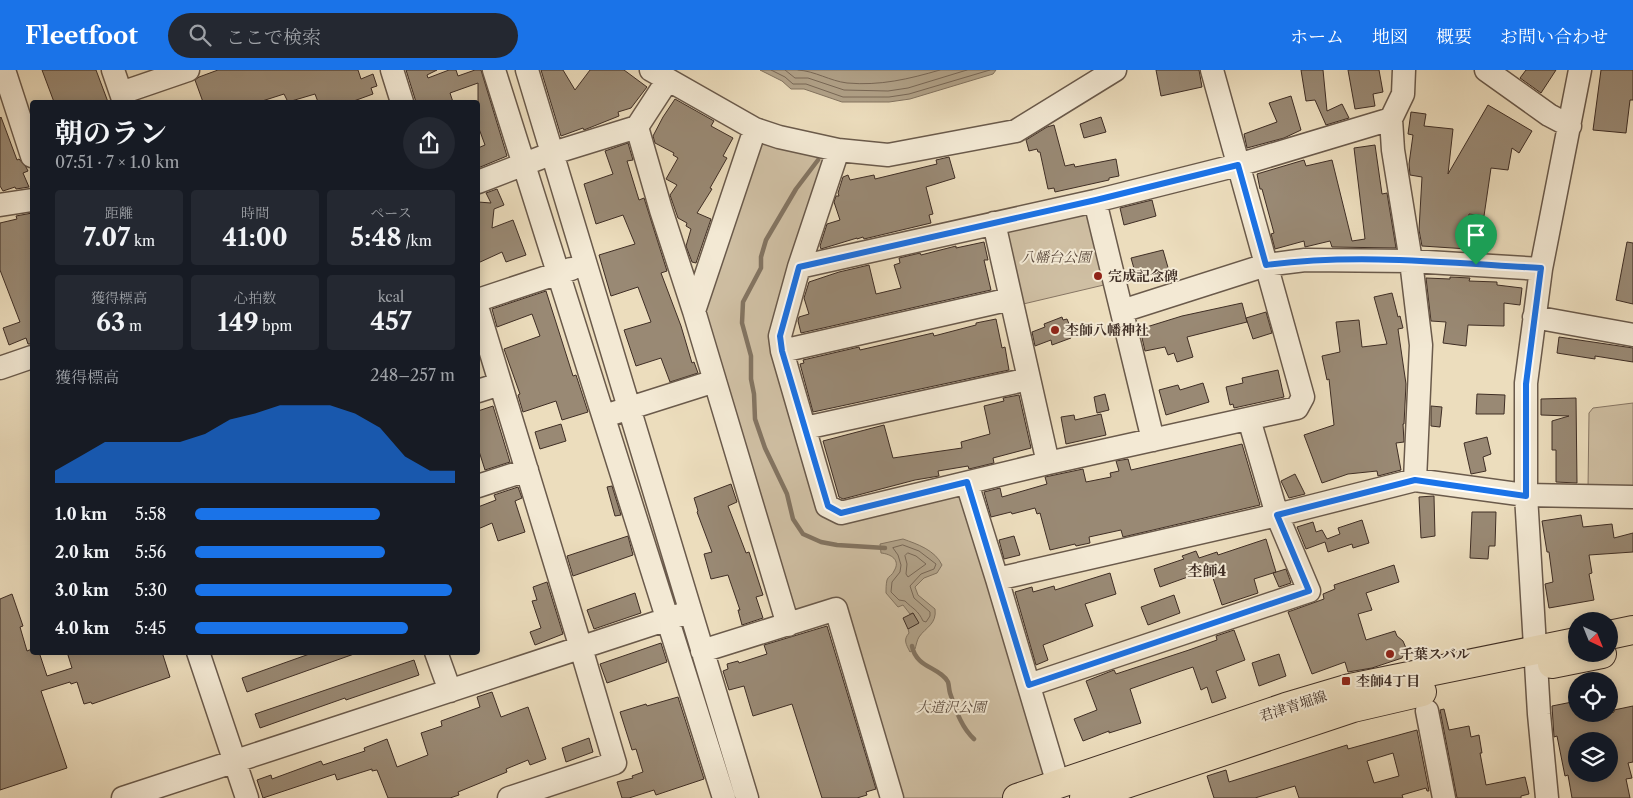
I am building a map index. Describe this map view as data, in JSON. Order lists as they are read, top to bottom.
{
  "streets": {
    "main road": ["君津青堀線"]
  },
  "districts": ["杢師4"],
  "parks": ["八幡台公園", "大道沢公園"],
  "places": {
    "other": ["完成記念碑", "杢師八幡神社", "千葉スバル"],
    "transit": ["杢師4丁目"]
  },
  "north": "bottom right",
  "page": {
    "header": "Fleetfoot",
    "search": "ここで検索",
    "nav": [
      "ホーム",
      "地図",
      "概要",
      "お問い合わせ"
    ],
    "heading": ["朝のラン", "07:51 · 7 × 1.0 km"],
    "stats": [
      ["距離", "7.07 km"],
      ["時間", "41:00"],
      ["ペース", "5:48 /km"],
      ["獲得標高", "63 m"],
      ["心拍数", "149 bpm"],
      ["kcal", "457"]
    ],
    "chart": ["獲得標高", "248–257 m"],
    "list": [
      {
        "name": "1.0 km",
        "note": "5:58"
      },
      {
        "name": "2.0 km",
        "note": "5:56"
      },
      {
        "name": "3.0 km",
        "note": "5:30"
      },
      {
        "name": "4.0 km",
        "note": "5:45"
      }
    ]
  }
}
